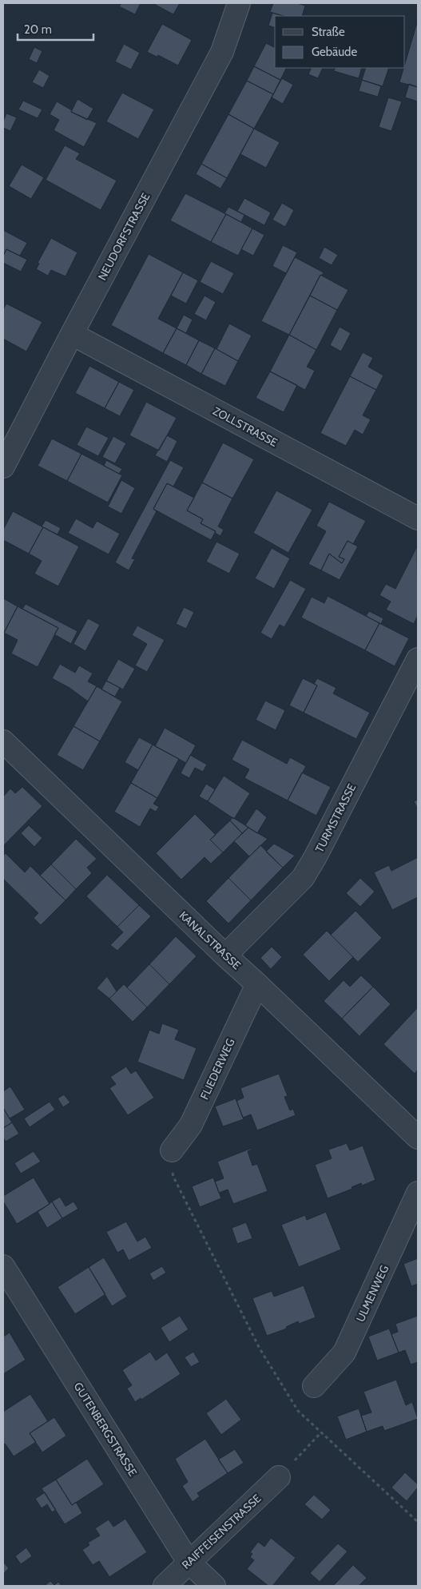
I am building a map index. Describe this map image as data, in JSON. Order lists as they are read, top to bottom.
{
  "streets": {
    "street": [
      "NEUDORFSTRASSE",
      "ZOLLSTRASSE",
      "TURMSTRASSE",
      "KANALSTRASSE",
      "FLIEDERWEG",
      "ULMENWEG",
      "GUTENBERGSTRASSE",
      "RAIFFEISENSTRASSE"
    ]
  },
  "crossings": [
    ["NEUDORFSTRASSE", "ZOLLSTRASSE"],
    ["TURMSTRASSE", "KANALSTRASSE"],
    ["KANALSTRASSE", "FLIEDERWEG"],
    ["GUTENBERGSTRASSE", "RAIFFEISENSTRASSE"]
  ],
  "legend": ["Straße", "Gebäude"],
  "scale_bar": "20 m"
}
